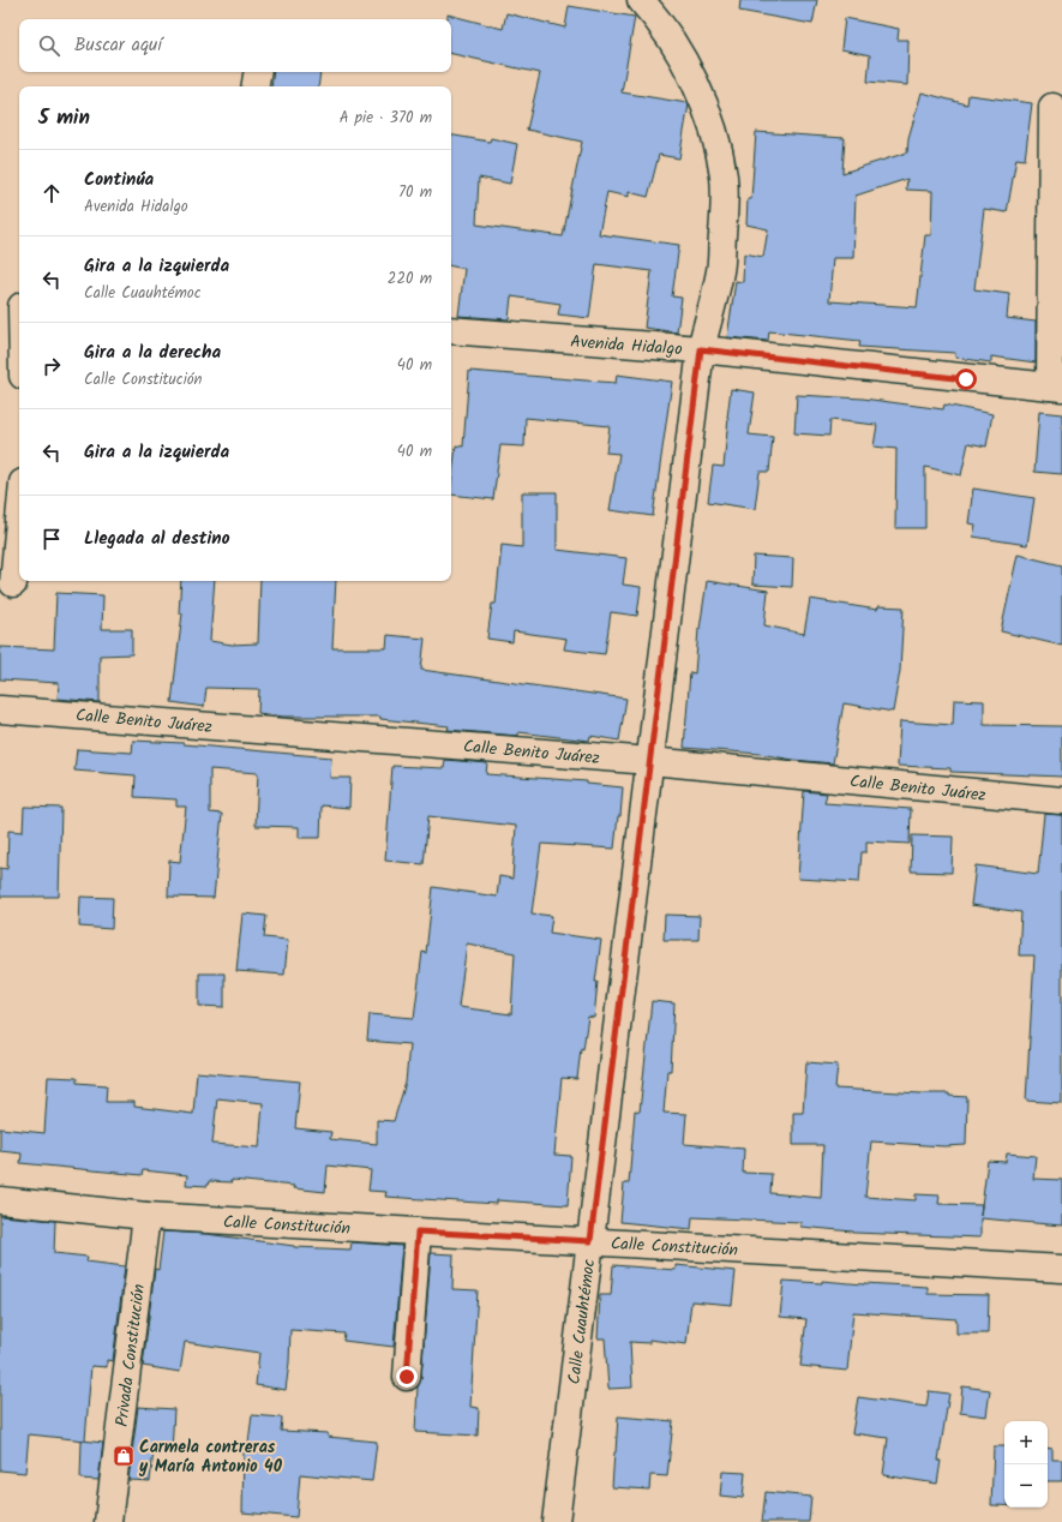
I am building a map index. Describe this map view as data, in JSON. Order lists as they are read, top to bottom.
{
  "streets": {
    "street": [
      "Avenida Hidalgo",
      "Calle Benito Juárez",
      "Calle Constitución",
      "Calle Cuauhtémoc",
      "Privada Constitución"
    ]
  },
  "crossings": [
    ["Avenida Hidalgo", "Calle Cuauhtémoc"],
    ["Calle Benito Juárez", "Calle Cuauhtémoc"],
    ["Calle Constitución", "Calle Cuauhtémoc"],
    ["Calle Constitución", "Privada Constitución"]
  ],
  "places": {
    "shop": ["Carmela contreras y María Antonio 40"]
  },
  "page": {
    "search": "Buscar aquí",
    "heading": ["5 min", "A pie · 370 m"],
    "list": [
      ["Continúa", "Avenida Hidalgo", "70 m"],
      ["Gira a la izquierda", "Calle Cuauhtémoc", "220 m"],
      ["Gira a la derecha", "Calle Constitución", "40 m"],
      ["Gira a la izquierda", "40 m"],
      "Llegada al destino"
    ],
    "map_buttons": ["+", "−"]
  }
}
